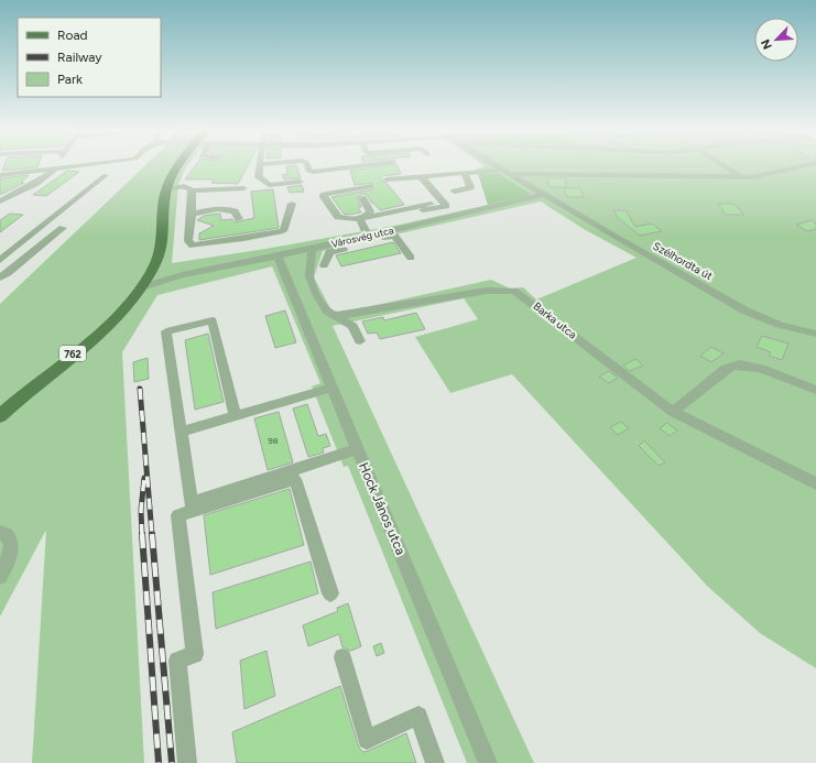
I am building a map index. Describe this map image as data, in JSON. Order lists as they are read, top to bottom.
{
  "streets": {
    "main road": ["762"],
    "street": [
      "Városvég utca",
      "Szélhordta út",
      "Barka utca",
      "Hock János utca"
    ]
  },
  "crossings": [
    ["Városvég utca", "Szélhordta út"],
    ["Városvég utca", "762"],
    ["Városvég utca", "Hock János utca"]
  ],
  "house_numbers": ["98"],
  "legend": ["Road", "Railway", "Park"],
  "north": "bottom left"
}
